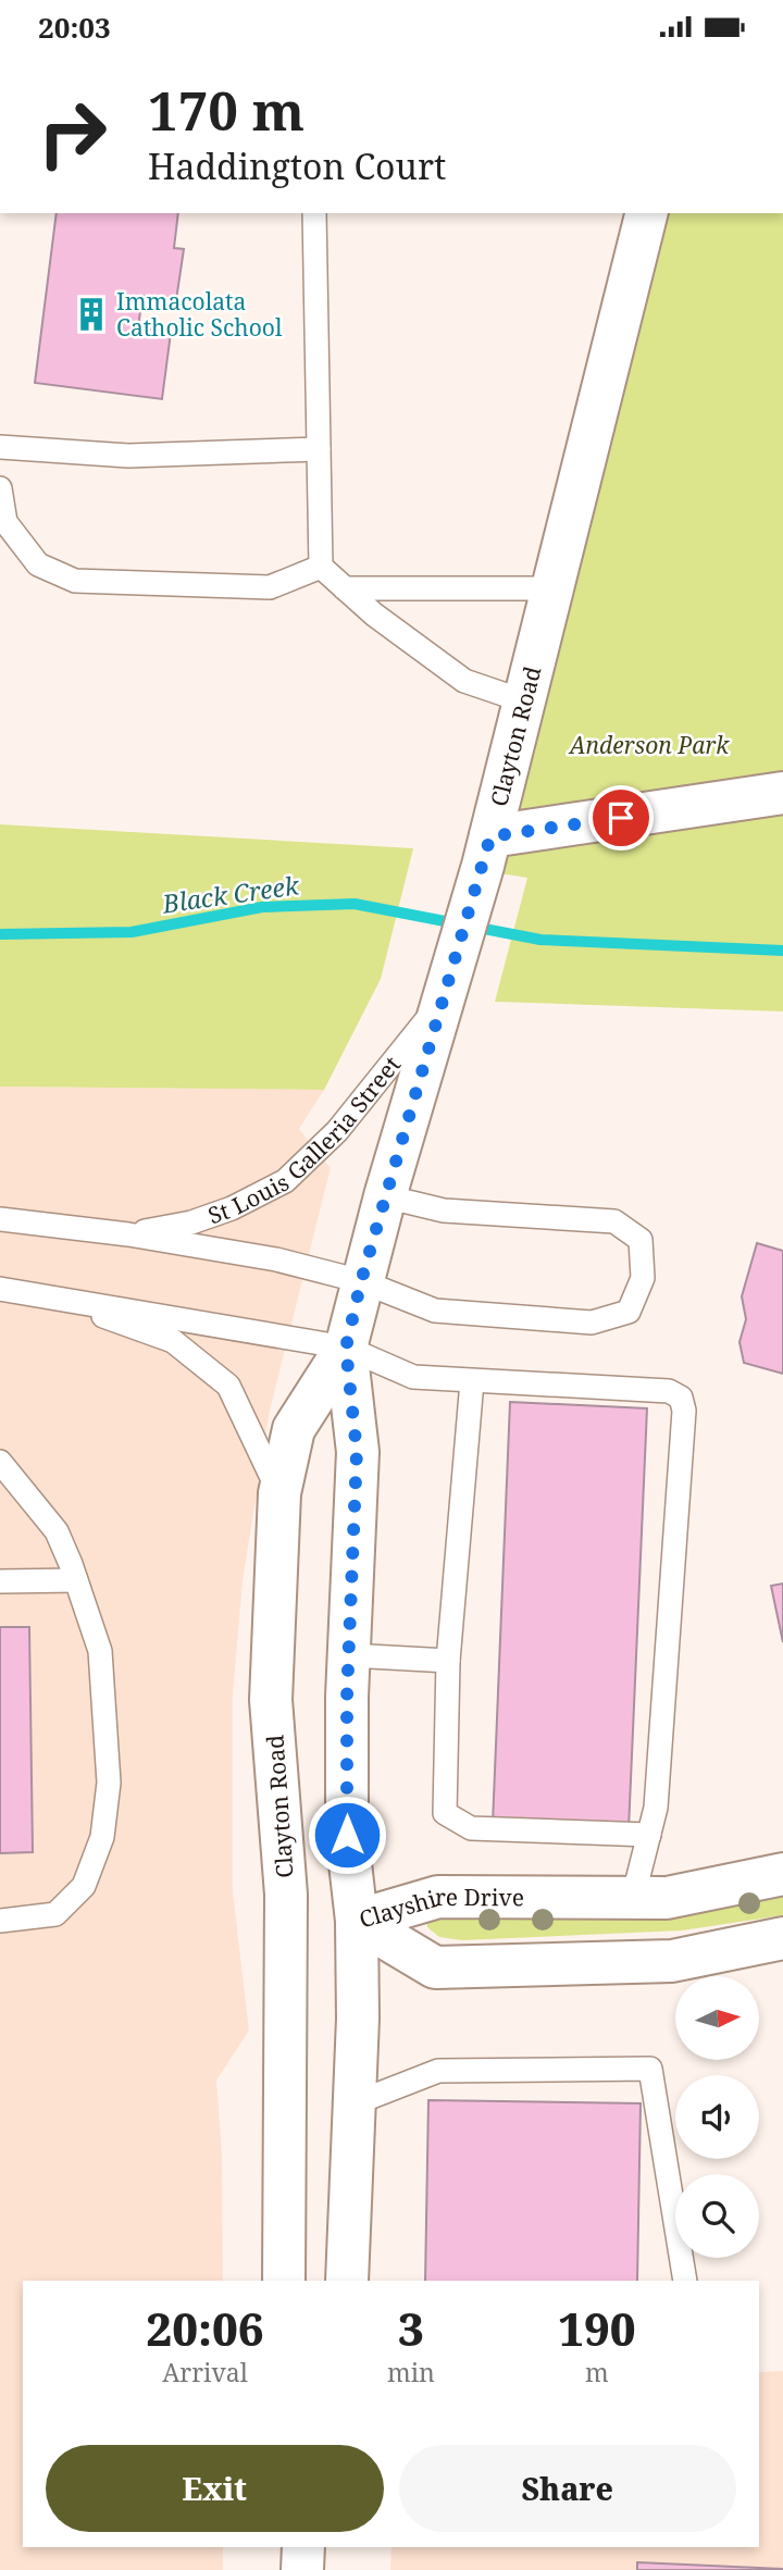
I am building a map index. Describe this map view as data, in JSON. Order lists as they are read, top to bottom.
{
  "streets": {
    "main road": ["Clayton Road", "Clayshire Drive"],
    "lane": ["St Louis Galleria Street"]
  },
  "crossings": [
    ["Clayton Road", "St Louis Galleria Street"],
    ["Clayton Road", "Clayshire Drive"]
  ],
  "water": ["Black Creek"],
  "parks": ["Anderson Park"],
  "places": {
    "building": ["Immacolata Catholic School"]
  },
  "north": "right",
  "page": {
    "status": "20:03",
    "turn": ["170 m", "Haddington Court"],
    "eta": [
      "20:06",
      "Arrival",
      "3",
      "min",
      "190",
      "m"
    ],
    "buttons": ["Exit", "Share"]
  }
}
